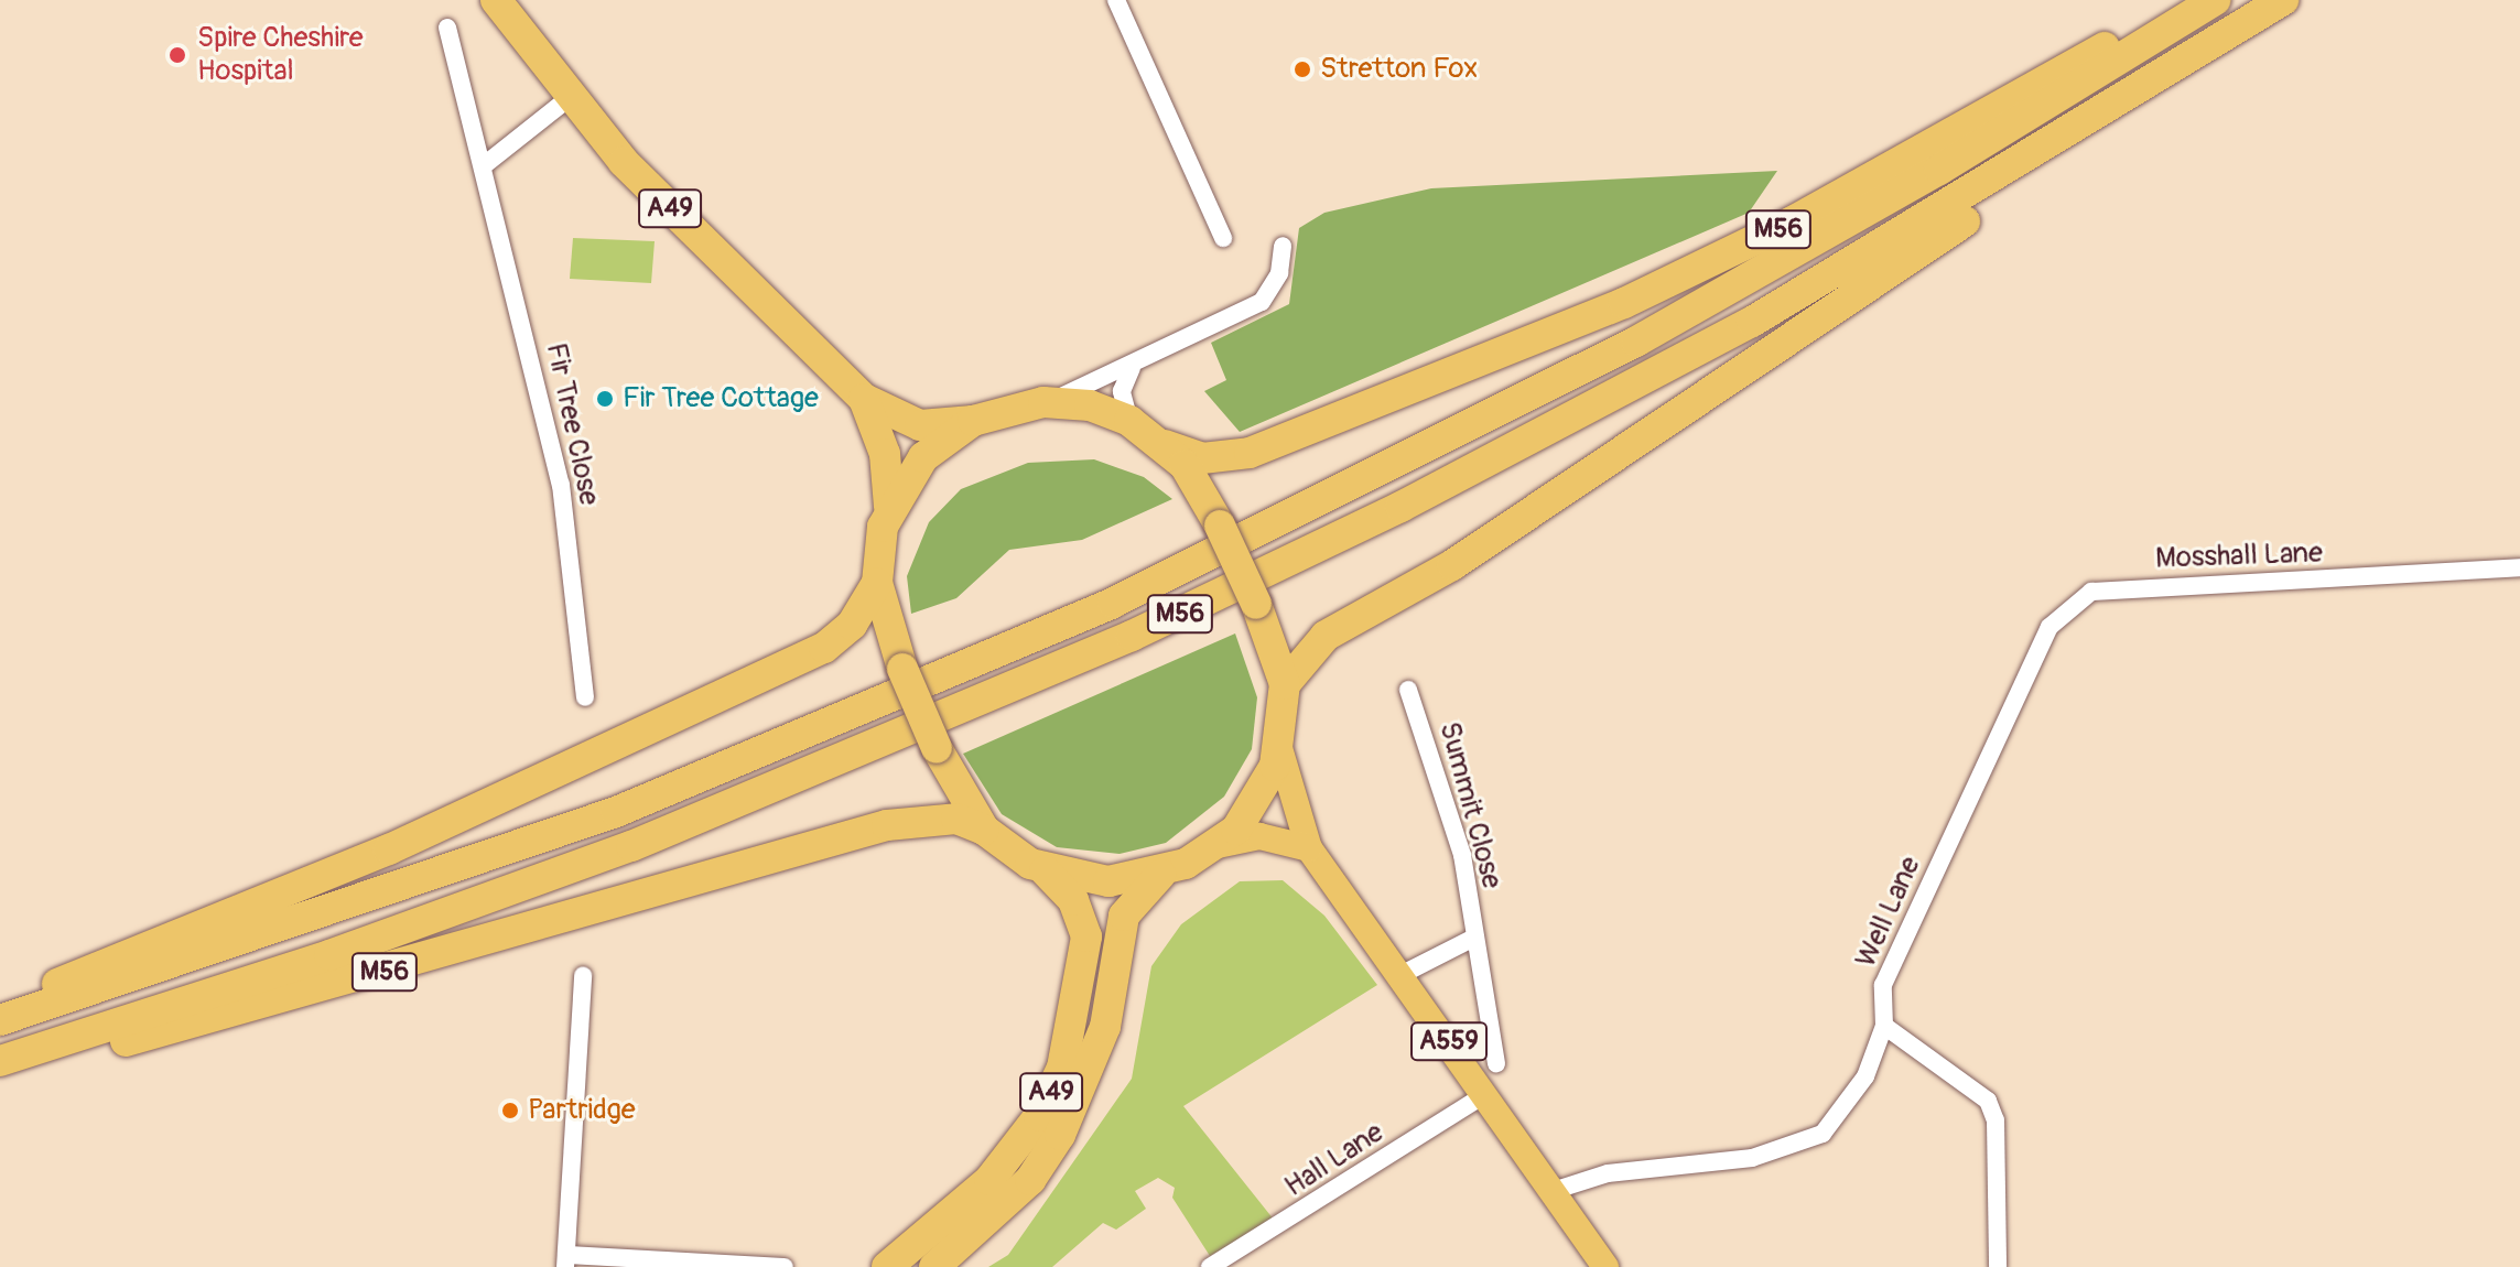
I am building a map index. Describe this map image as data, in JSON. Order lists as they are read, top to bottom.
{
  "streets": {
    "highway": ["A49", "M56"],
    "main road": ["A559"],
    "street": [
      "Fir Tree Close",
      "Mosshall Lane",
      "Summit Close",
      "Well Lane",
      "Hall Lane"
    ]
  },
  "crossings": [
    ["Mosshall Lane", "Well Lane"],
    ["Well Lane", "A559"],
    ["A559", "Hall Lane"]
  ],
  "places": [
    "Spire Cheshire Hospital",
    "Stretton Fox",
    "Fir Tree Cottage",
    "Partridge"
  ]
}
